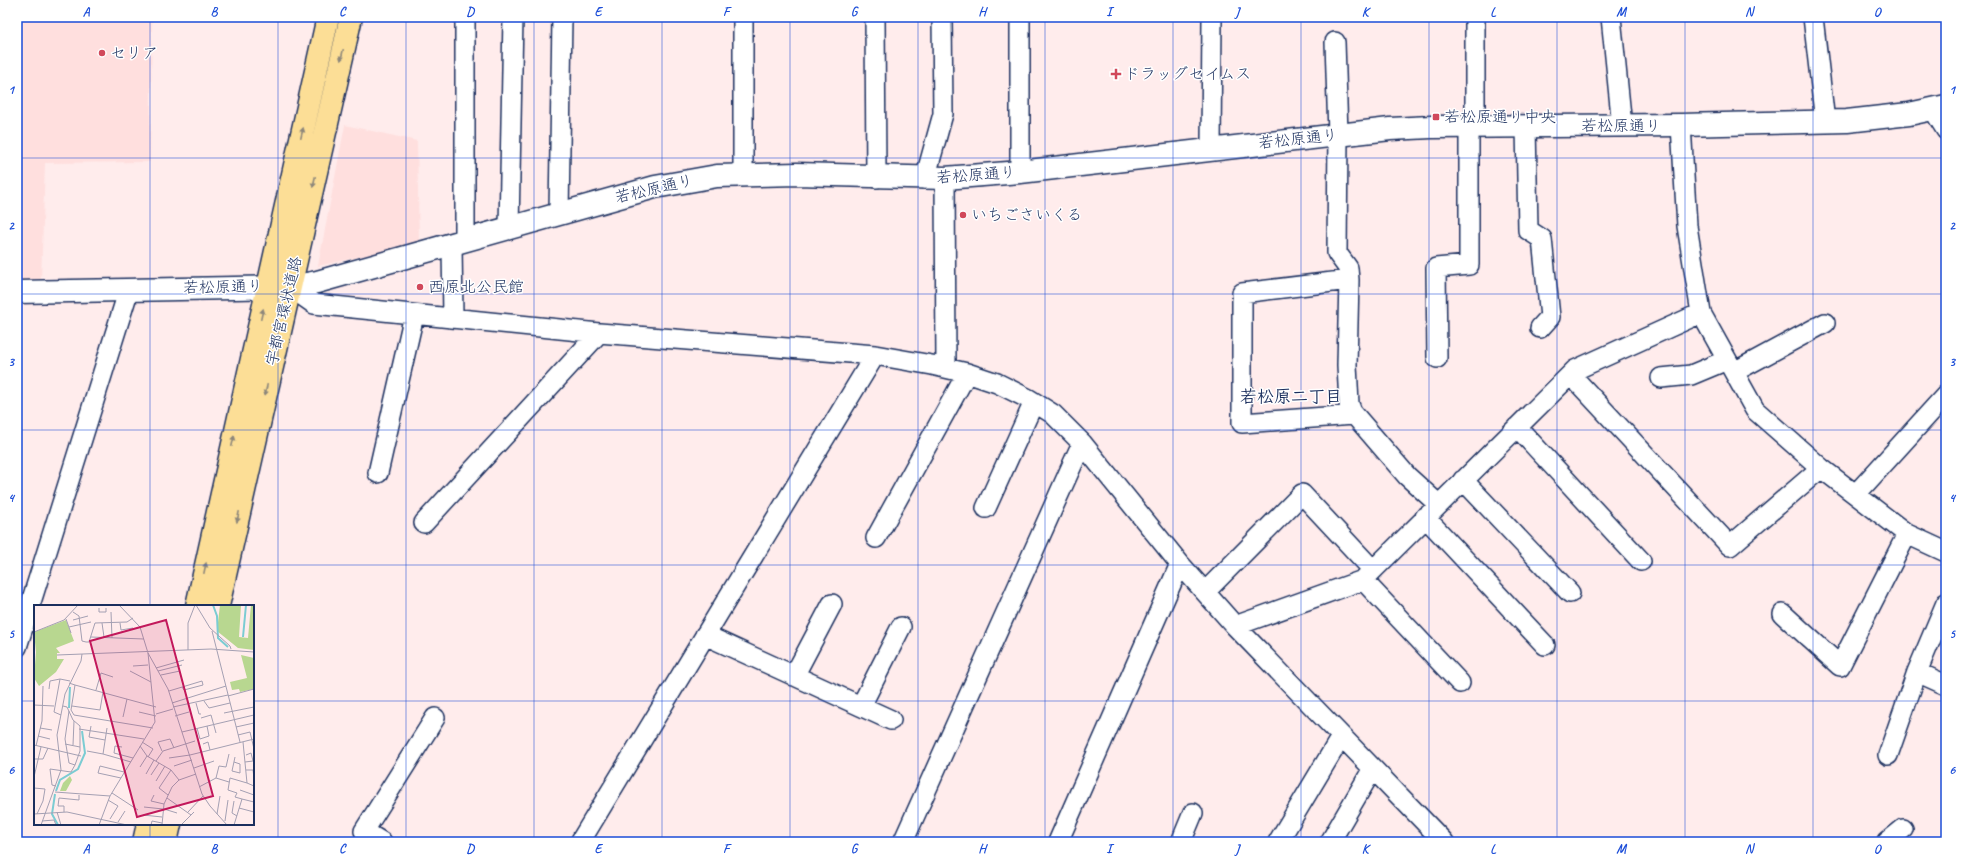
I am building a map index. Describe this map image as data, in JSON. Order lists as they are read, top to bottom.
{
  "streets": {
    "highway": ["宇都宮環状道路"],
    "street": ["若松原通り"]
  },
  "crossings": [
    ["若松原通り", "宇都宮環状道路"]
  ],
  "districts": ["若松原二丁目"],
  "places": {
    "other": ["セリア", "いちごさいくる", "西原北公民館"],
    "health": ["ドラッグセイムス"],
    "transit": ["若松原通り中央"]
  },
  "grid": {
    "columns": [
      "A",
      "B",
      "C",
      "D",
      "E",
      "F",
      "G",
      "H",
      "I",
      "J",
      "K",
      "L",
      "M",
      "N",
      "O"
    ],
    "rows": [
      "1",
      "2",
      "3",
      "4",
      "5",
      "6"
    ]
  }
}
